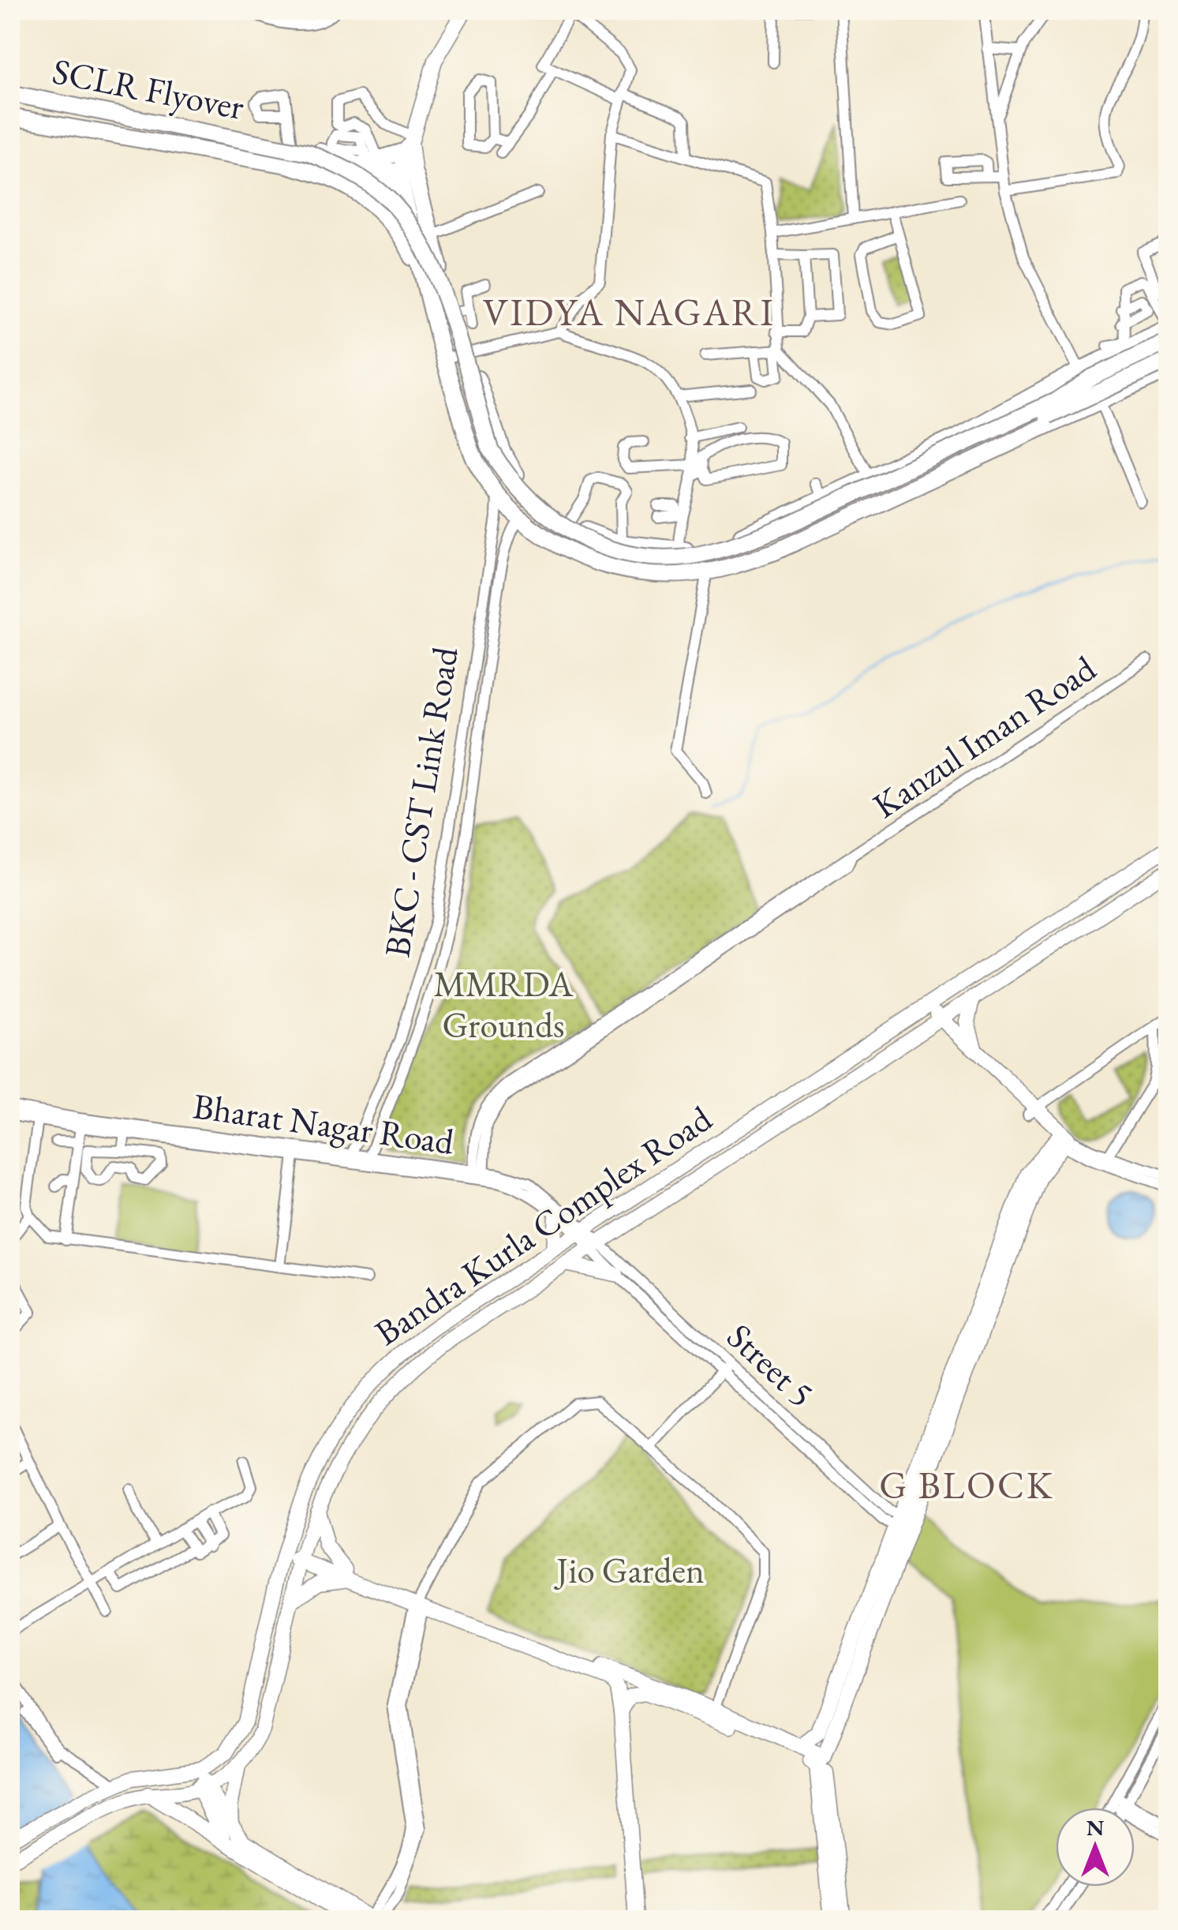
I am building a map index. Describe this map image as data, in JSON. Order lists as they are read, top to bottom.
{
  "streets": {
    "highway": ["SCLR Flyover"],
    "main road": ["Bandra Kurla Complex Road"],
    "street": [
      "Kanzul Iman Road",
      "BKC - CST Link Road",
      "Bharat Nagar Road",
      "Street 5"
    ]
  },
  "crossings": [
    ["Kanzul Iman Road", "Bharat Nagar Road"],
    ["BKC - CST Link Road", "Bharat Nagar Road"],
    ["Bharat Nagar Road", "Bandra Kurla Complex Road"],
    ["Bandra Kurla Complex Road", "Street 5"]
  ],
  "districts": ["VIDYA NAGARI", "G BLOCK"],
  "parks": ["MMRDA Grounds", "Jio Garden"],
  "north": "top"
}
